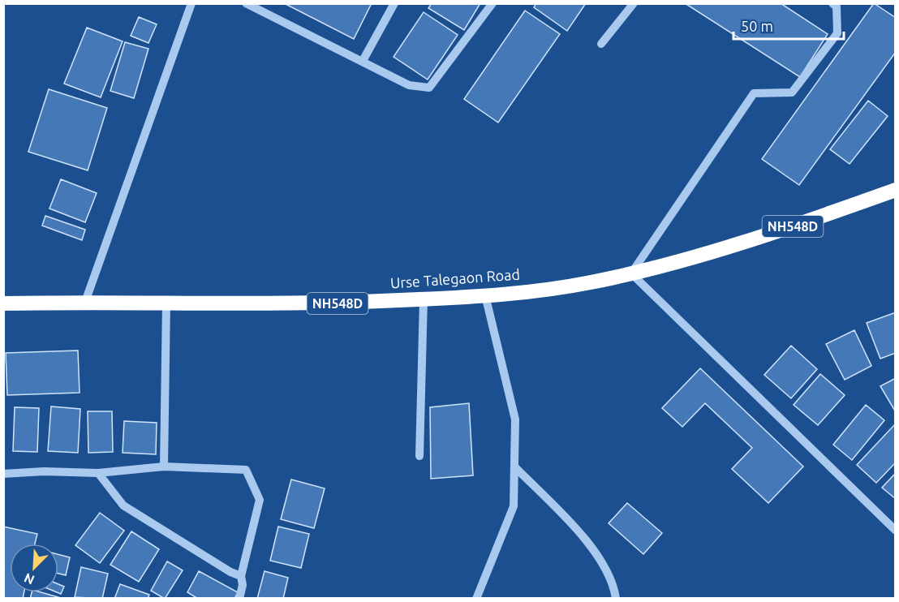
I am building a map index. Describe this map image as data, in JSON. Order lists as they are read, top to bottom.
{
  "streets": {
    "highway": ["NH548D", "Urse Talegaon Road"]
  },
  "scale_bar": "50 m",
  "north": "bottom left"
}
